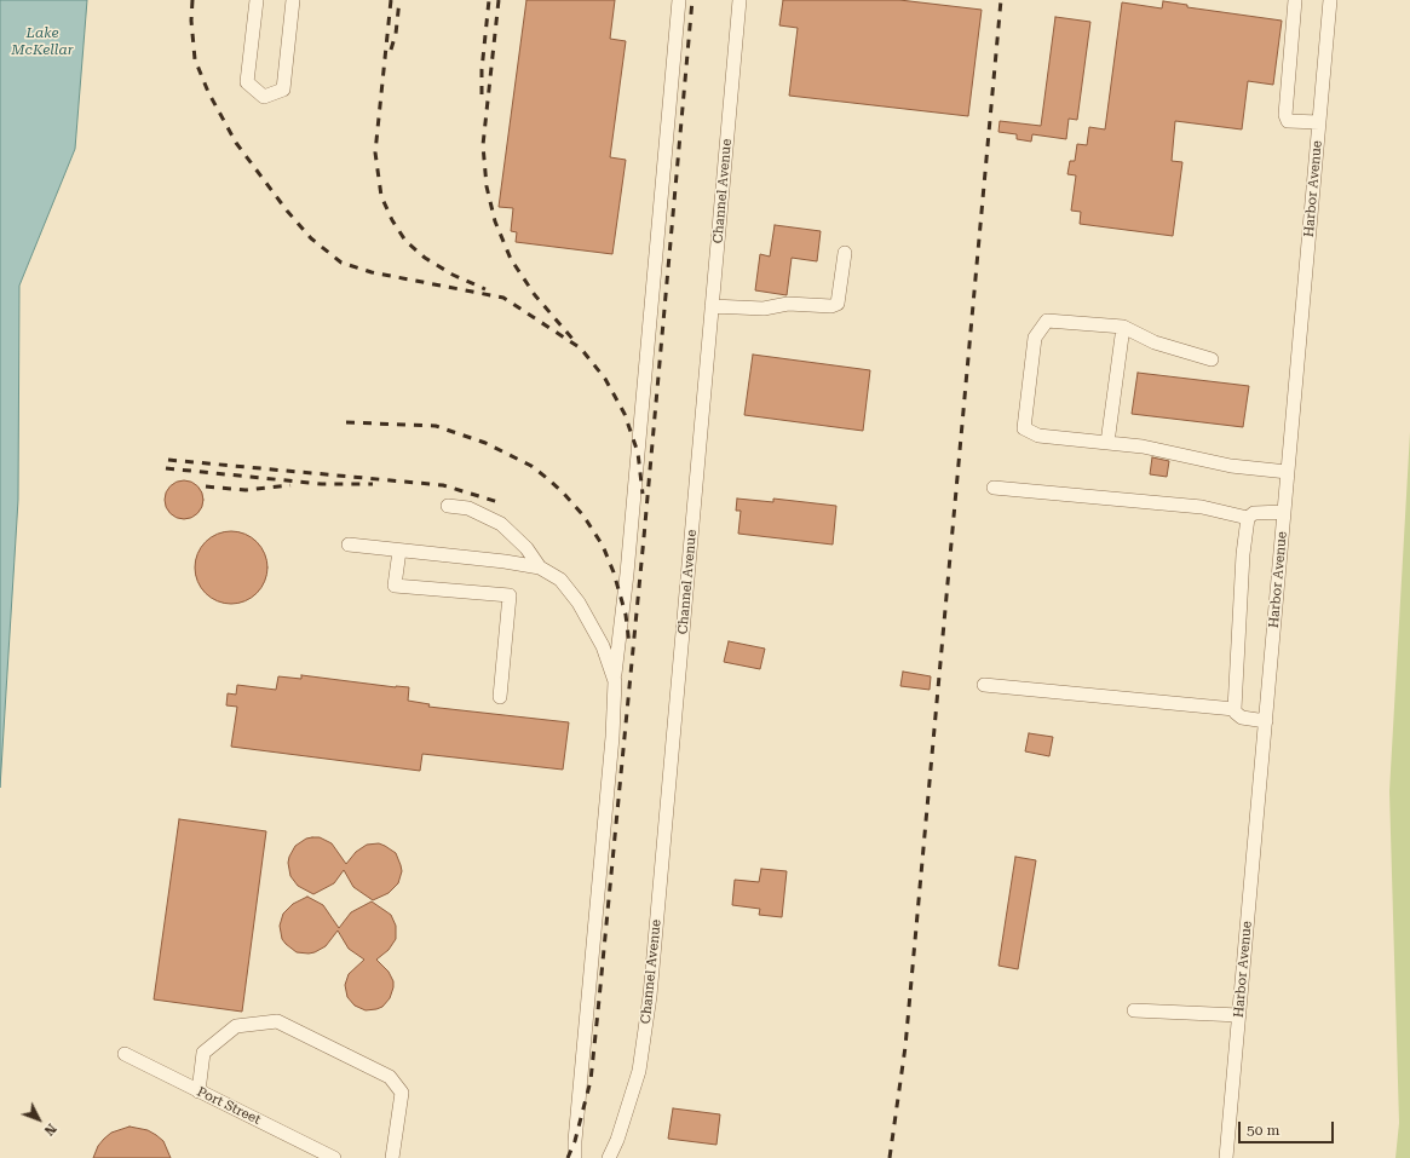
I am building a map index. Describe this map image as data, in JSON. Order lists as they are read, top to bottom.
{
  "streets": {
    "street": ["Harbor Avenue", "Channel Avenue", "Port Street"]
  },
  "water": ["Lake McKellar"],
  "scale_bar": "50 m",
  "north": "bottom right"
}
